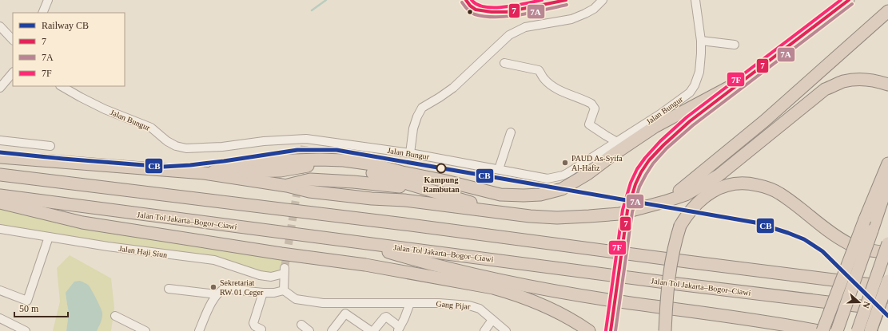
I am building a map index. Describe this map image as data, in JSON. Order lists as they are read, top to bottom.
{
  "streets": {
    "highway": ["Jalan Tol Jakarta–Bogor–Ciawi"],
    "street": ["Jalan Bungur", "Jalan Haji Siun", "Gang Pijar"]
  },
  "crossings": [
    ["Jalan Haji Siun", "Gang Pijar"]
  ],
  "places": ["PAUD As-Syifa Al-Hafiz", "Kampung Rambutan", "Sekretariat RW 01 Ceger"],
  "lines": [
    "transit line 7",
    "transit line 7F",
    "transit line 7A",
    "rail line CB"
  ],
  "legend": [
    "Railway CB",
    "7",
    "7A",
    "7F"
  ],
  "scale_bar": "50 m",
  "north": "right"
}
